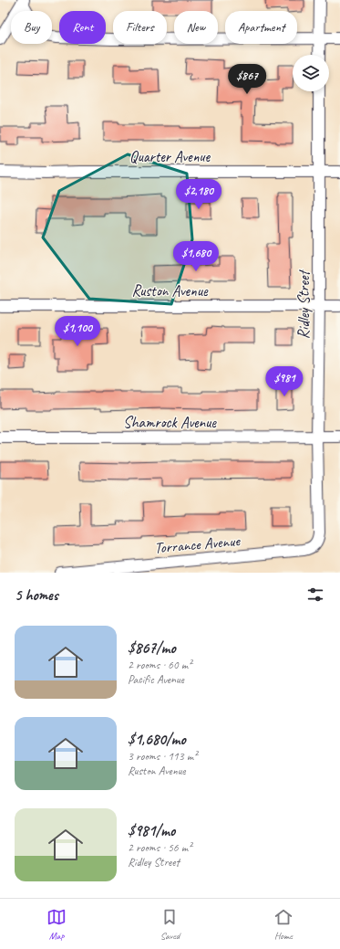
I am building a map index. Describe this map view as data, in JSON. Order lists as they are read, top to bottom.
{
  "streets": {
    "street": [
      "Quarter Avenue",
      "Ruston Avenue",
      "Ridley Street",
      "Shamrock Avenue",
      "Torrance Avenue"
    ]
  },
  "crossings": [
    ["Quarter Avenue", "Ridley Street"],
    ["Ruston Avenue", "Ridley Street"],
    ["Ridley Street", "Shamrock Avenue"],
    ["Ridley Street", "Torrance Avenue"]
  ],
  "page": {
    "chip": [
      "Buy",
      "Rent",
      "Filters",
      "New",
      "Apartment"
    ],
    "price": [
      "$867",
      "$2,180",
      "$1,680",
      "$1,100",
      "$981"
    ],
    "heading": "5 homes",
    "list": [
      {
        "name": "$867/mo",
        "note": "2 rooms · 60 m² · Pacific Avenue"
      },
      {
        "name": "$1,680/mo",
        "note": "3 rooms · 113 m² · Ruston Avenue"
      },
      {
        "name": "$981/mo",
        "note": "2 rooms · 56 m² · Ridley Street"
      }
    ],
    "tabs": ["Map", "Saved", "Home"]
  }
}
